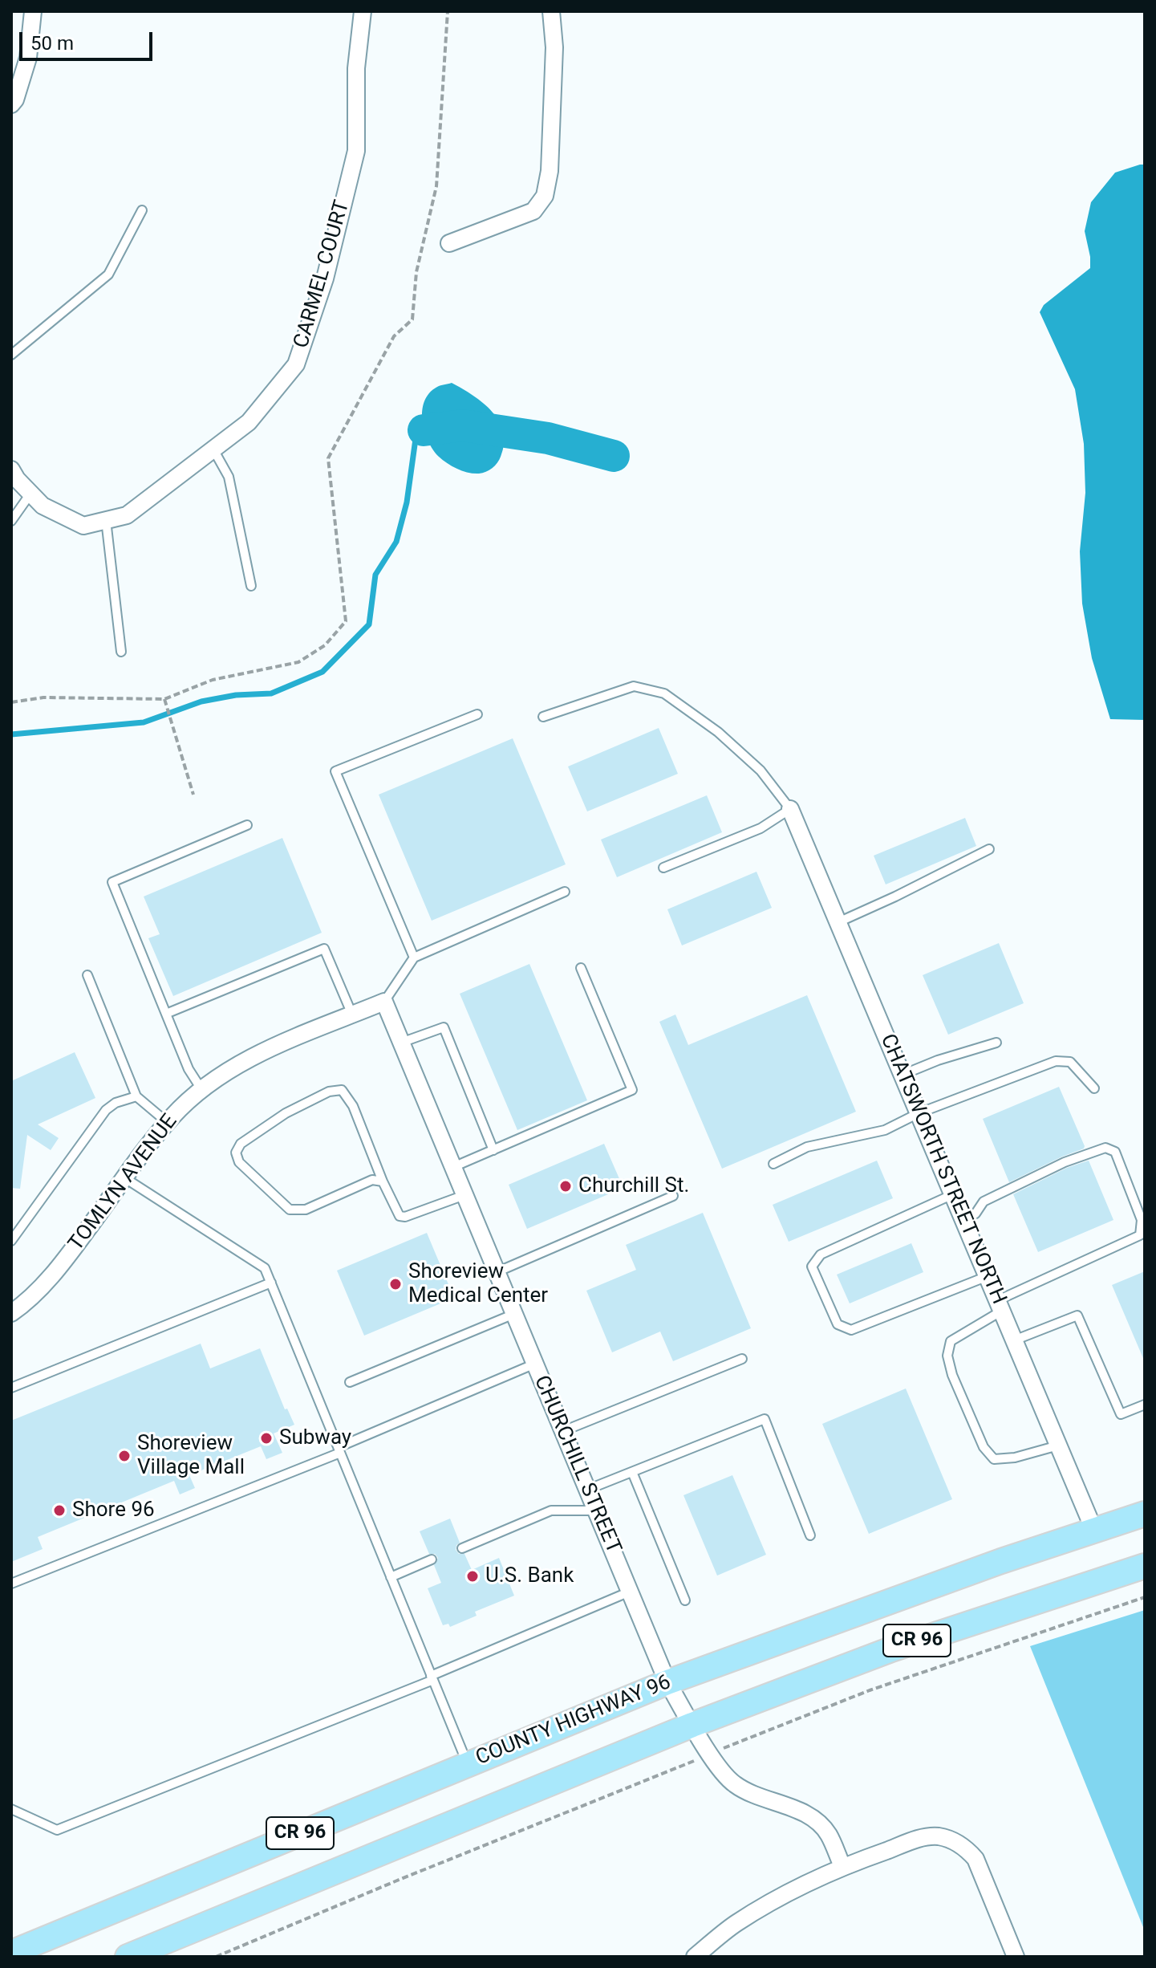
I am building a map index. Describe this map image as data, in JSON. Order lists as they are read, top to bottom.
{
  "streets": {
    "main road": ["CR 96", "COUNTY HIGHWAY 96"],
    "street": [
      "CARMEL COURT",
      "CHATSWORTH STREET NORTH",
      "TOMLYN AVENUE",
      "CHURCHILL STREET"
    ]
  },
  "crossings": [
    ["CHATSWORTH STREET NORTH", "COUNTY HIGHWAY 96"],
    ["TOMLYN AVENUE", "CHURCHILL STREET"],
    ["CHURCHILL STREET", "CR 96"],
    ["CHURCHILL STREET", "COUNTY HIGHWAY 96"]
  ],
  "places": [
    "Churchill St.",
    "Shoreview Medical Center",
    "Subway",
    "Shoreview Village Mall",
    "Shore 96",
    "U.S. Bank"
  ],
  "scale_bar": "50 m"
}
